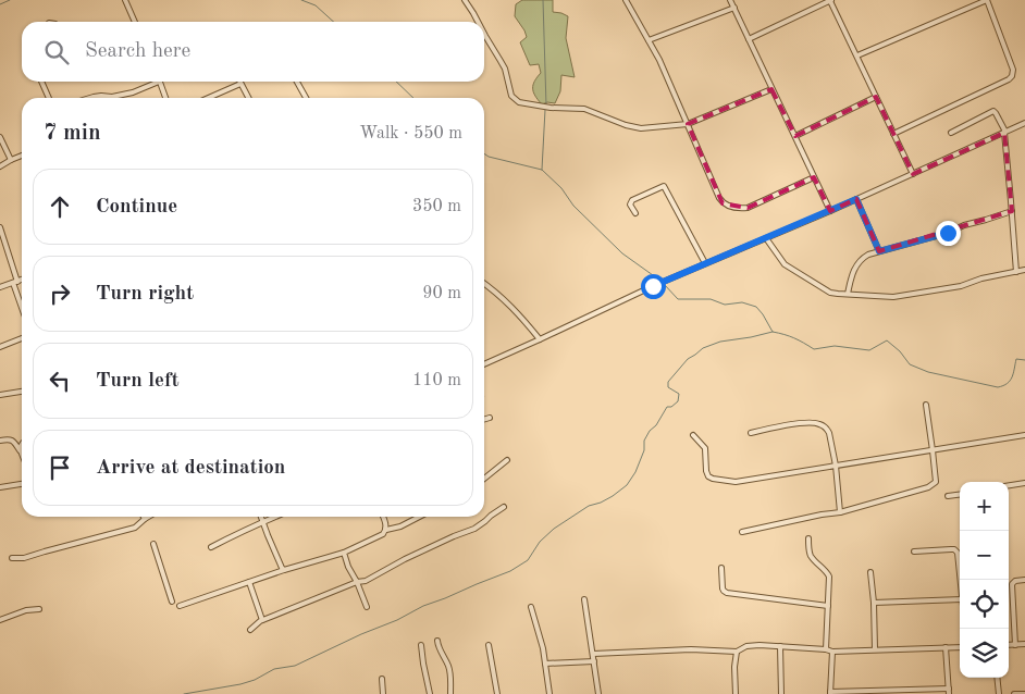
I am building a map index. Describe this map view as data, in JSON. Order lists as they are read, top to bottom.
{
  "page": {
    "search": "Search here",
    "heading": ["7 min", "Walk · 550 m"],
    "list": [
      ["Continue", "350 m"],
      ["Turn right", "90 m"],
      ["Turn left", "110 m"],
      "Arrive at destination"
    ],
    "map_buttons": ["+", "−"]
  }
}
